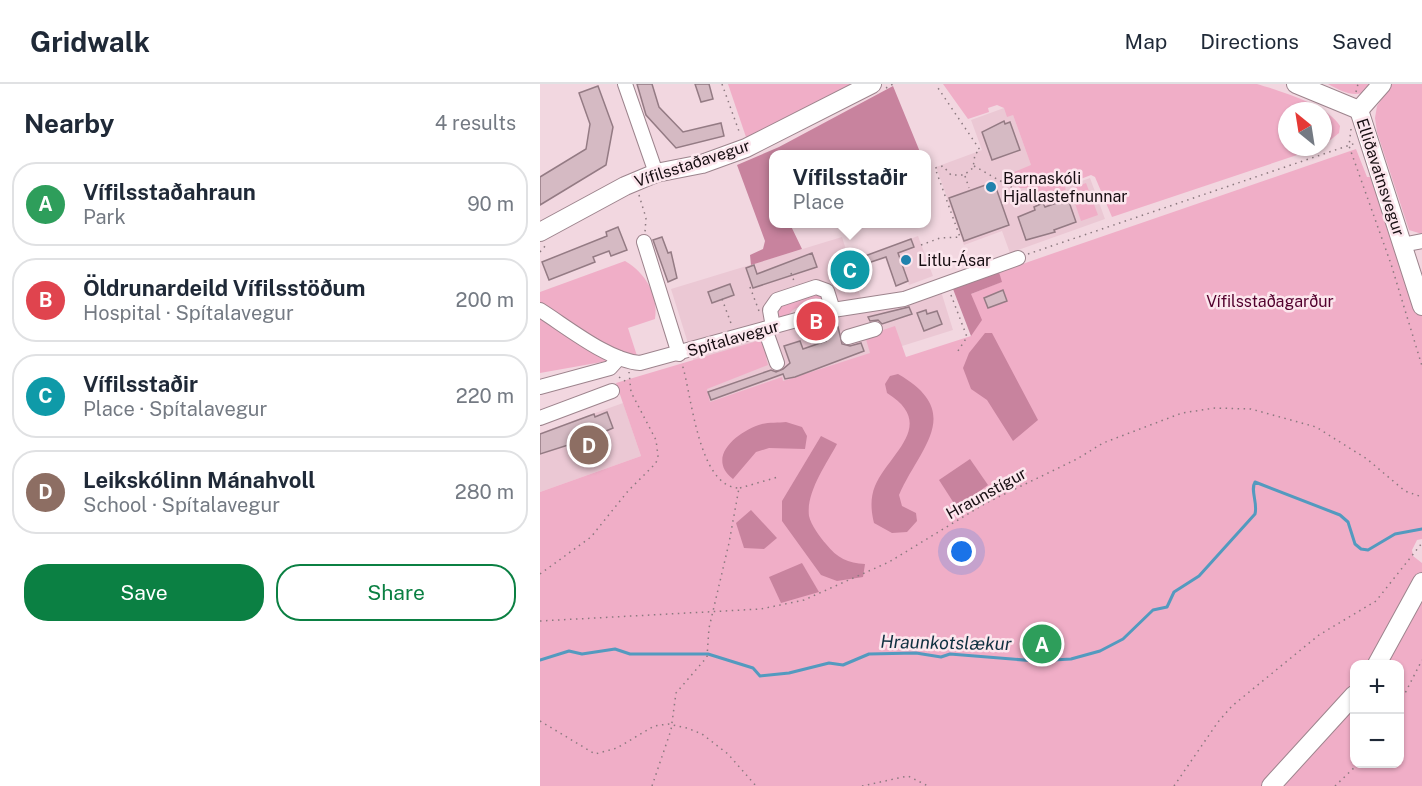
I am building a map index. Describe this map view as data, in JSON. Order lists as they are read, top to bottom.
{
  "streets": {
    "main road": ["Vífilsstaðavegur", "Elliðavatnsvegur"],
    "street": ["Spítalavegur"],
    "path": ["Hraunstígur"]
  },
  "water": ["Hraunkotslækur"],
  "parks": ["Vífilsstaðagarður"],
  "places": ["Barnaskóli Hjallastefnunnar", "Litlu-Ásar"],
  "north": "top left",
  "page": {
    "header": "Gridwalk",
    "nav": ["Map", "Directions", "Saved"],
    "heading": ["Nearby", "4 results"],
    "popup": ["Vífilsstaðir", "Place"],
    "list": [
      {
        "mark": "A",
        "name": "Vífilsstaðahraun",
        "note": "Park",
        "value": "90 m"
      },
      {
        "mark": "B",
        "name": "Öldrunardeild Vífilsstöðum",
        "note": "Hospital · Spítalavegur",
        "value": "200 m"
      },
      {
        "mark": "C",
        "name": "Vífilsstaðir",
        "note": "Place · Spítalavegur",
        "value": "220 m"
      },
      {
        "mark": "D",
        "name": "Leikskólinn Mánahvoll",
        "note": "School · Spítalavegur",
        "value": "280 m"
      }
    ],
    "pins": [
      "C",
      "B",
      "D",
      "A"
    ],
    "buttons": ["Save", "Share"],
    "map_buttons": ["+", "−"]
  }
}
